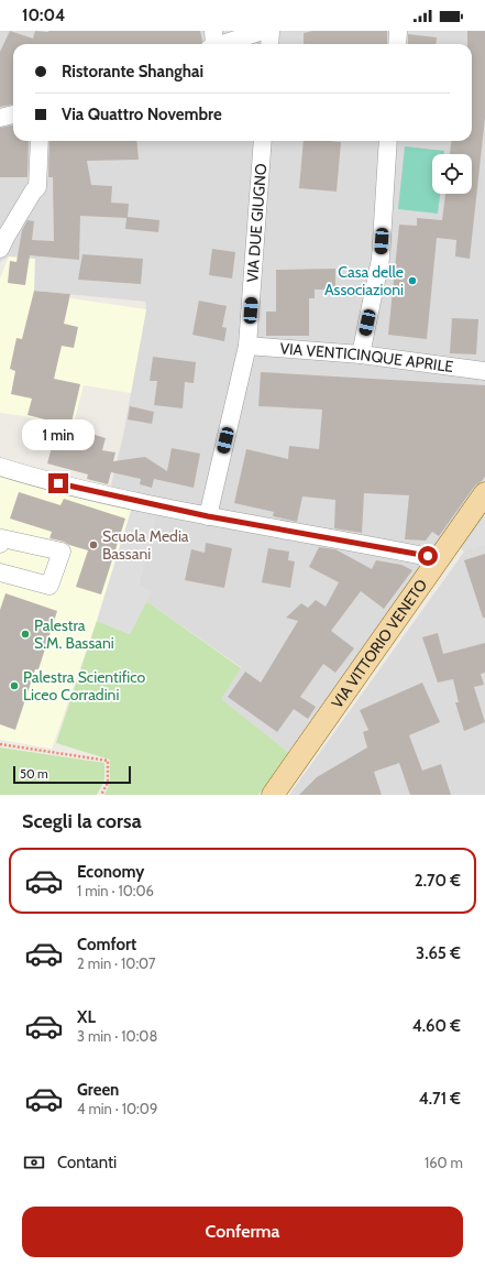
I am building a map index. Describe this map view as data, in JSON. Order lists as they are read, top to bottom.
{
  "streets": {
    "main road": ["VIA VITTORIO VENETO"],
    "street": ["VIA DUE GIUGNO", "VIA VENTICINQUE APRILE"]
  },
  "crossings": [
    ["VIA DUE GIUGNO", "VIA VENTICINQUE APRILE"]
  ],
  "places": [
    "Casa delle Associazioni",
    "Scuola Media Bassani",
    "Palestra S.M. Bassani",
    "Palestra Scientifico Liceo Corradini"
  ],
  "scale_bar": "50 m",
  "page": {
    "status": "10:04",
    "banner": ["Ristorante Shanghai", "Via Quattro Novembre"],
    "bubble": "1 min",
    "scale": "50 m",
    "heading": "Scegli la corsa",
    "list": [
      {
        "name": "Economy",
        "note": "1 min · 10:06",
        "value": "2.70 €"
      },
      {
        "name": "Comfort",
        "note": "2 min · 10:07",
        "value": "3.65 €"
      },
      {
        "name": "XL",
        "note": "3 min · 10:08",
        "value": "4.60 €"
      },
      {
        "name": "Green",
        "note": "4 min · 10:09",
        "value": "4.71 €"
      }
    ],
    "pay": ["Contanti", "160 m"],
    "buttons": "Conferma"
  }
}
